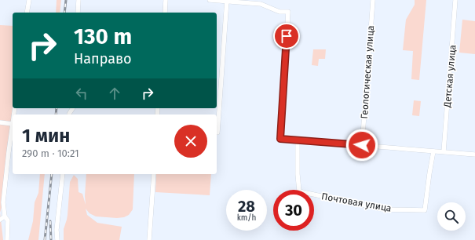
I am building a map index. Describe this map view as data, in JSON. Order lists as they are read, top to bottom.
{
  "streets": {
    "street": ["Геологическая улица", "Детская улица", "Почтовая улица"]
  },
  "page": {
    "turn": ["130 m", "Направо"],
    "heading": ["1 мин", "290 m · 10:21"],
    "speed": "28 km/h",
    "limit": "30"
  }
}
